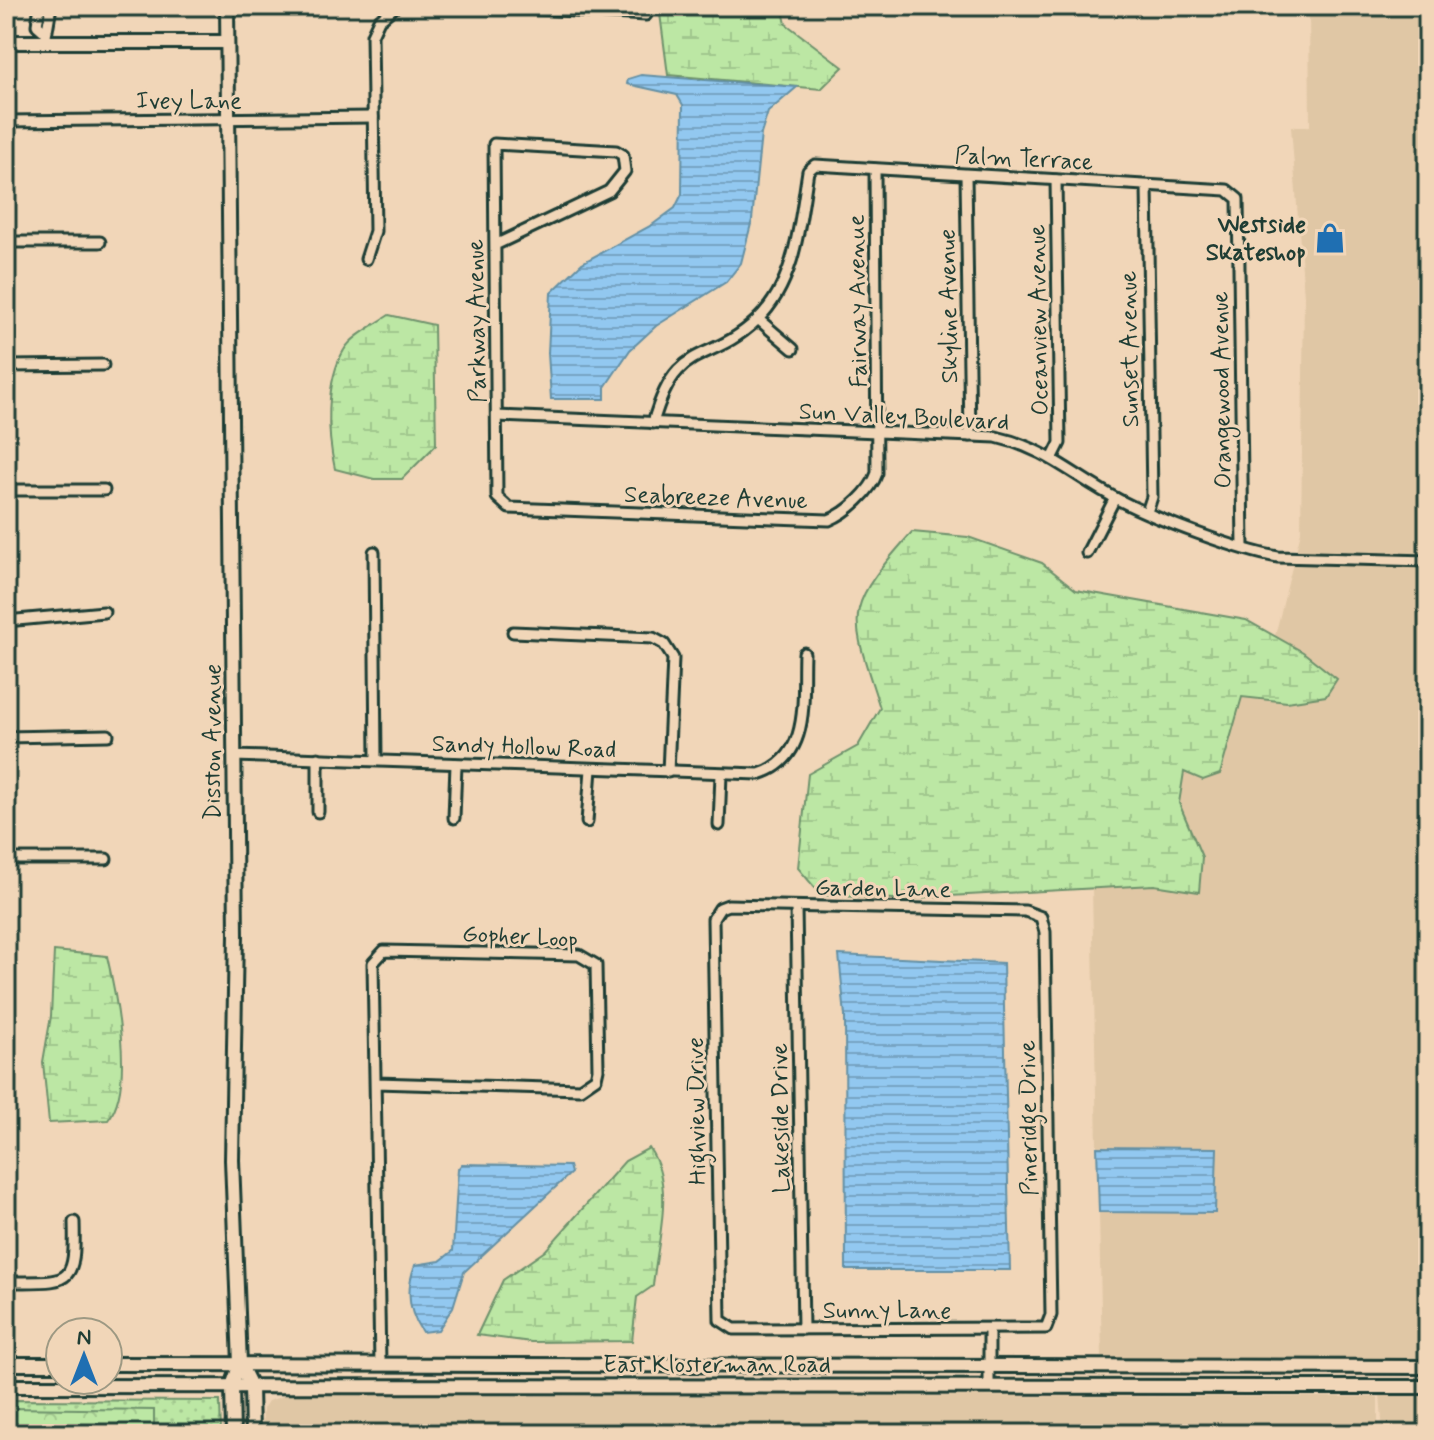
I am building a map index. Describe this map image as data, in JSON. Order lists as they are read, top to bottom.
{
  "streets": {
    "main road": ["Disston Avenue", "East Klosterman Road"],
    "street": [
      "Ivey Lane",
      "Palm Terrace",
      "Fairway Avenue",
      "Skyline Avenue",
      "Oceanview Avenue",
      "Parkway Avenue",
      "Sunset Avenue",
      "Orangewood Avenue",
      "Sun Valley Boulevard",
      "Seabreeze Avenue",
      "Sandy Hollow Road",
      "Garden Lane",
      "Gopher Loop",
      "Highview Drive",
      "Lakeside Drive",
      "Pineridge Drive",
      "Sunny Lane"
    ]
  },
  "crossings": [
    ["Ivey Lane", "Disston Avenue"],
    ["Palm Terrace", "Fairway Avenue"],
    ["Palm Terrace", "Skyline Avenue"],
    ["Palm Terrace", "Oceanview Avenue"],
    ["Palm Terrace", "Sunset Avenue"],
    ["Palm Terrace", "Orangewood Avenue"],
    ["Fairway Avenue", "Sun Valley Boulevard"],
    ["Fairway Avenue", "Seabreeze Avenue"],
    ["Skyline Avenue", "Sun Valley Boulevard"],
    ["Oceanview Avenue", "Sun Valley Boulevard"],
    ["Parkway Avenue", "Sun Valley Boulevard"],
    ["Parkway Avenue", "Seabreeze Avenue"],
    ["Sunset Avenue", "Sun Valley Boulevard"],
    ["Orangewood Avenue", "Sun Valley Boulevard"],
    ["Sun Valley Boulevard", "Seabreeze Avenue"],
    ["Disston Avenue", "Sandy Hollow Road"],
    ["Disston Avenue", "East Klosterman Road"],
    ["Garden Lane", "Highview Drive"],
    ["Garden Lane", "Lakeside Drive"],
    ["Garden Lane", "Pineridge Drive"],
    ["Gopher Loop", "East Klosterman Road"],
    ["Highview Drive", "Sunny Lane"],
    ["Lakeside Drive", "Sunny Lane"],
    ["Pineridge Drive", "Sunny Lane"]
  ],
  "places": {
    "shop": ["Westside Skateshop"]
  },
  "north": "top"
}
